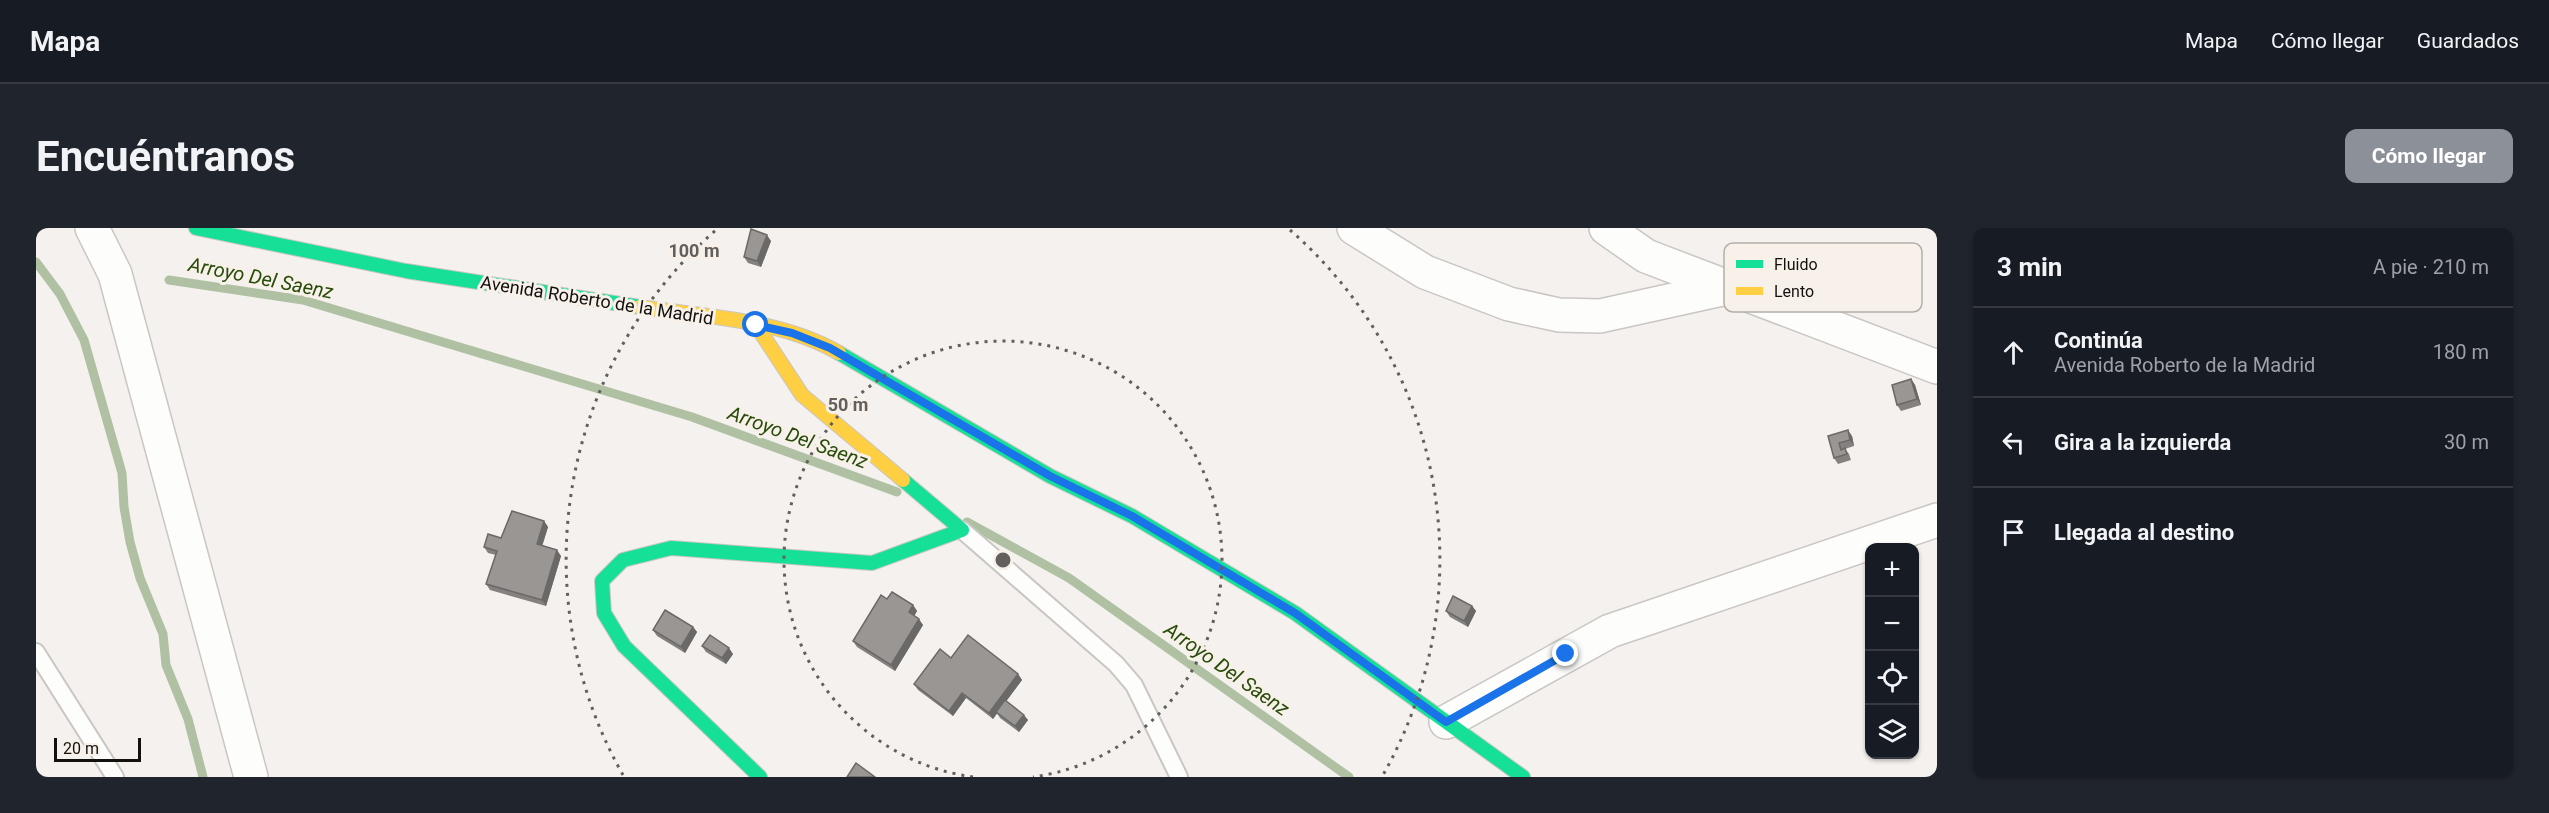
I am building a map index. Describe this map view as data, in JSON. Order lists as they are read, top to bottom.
{
  "streets": {
    "main road": ["Avenida Roberto de la Madrid"]
  },
  "water": ["Arroyo Del Saenz"],
  "legend": ["Fluido", "Lento"],
  "scale_bar": "20 m",
  "page": {
    "header": "Mapa",
    "nav": ["Mapa", "Cómo llegar", "Guardados"],
    "buttons": "Cómo llegar",
    "title": "Encuéntranos",
    "heading": ["3 min", "A pie · 210 m"],
    "list": [
      ["Continúa", "Avenida Roberto de la Madrid", "180 m"],
      ["Gira a la izquierda", "30 m"],
      "Llegada al destino"
    ],
    "map_buttons": ["+", "−"],
    "scale": "20 m"
  },
  "rings": ["100 m", "50 m"]
}
